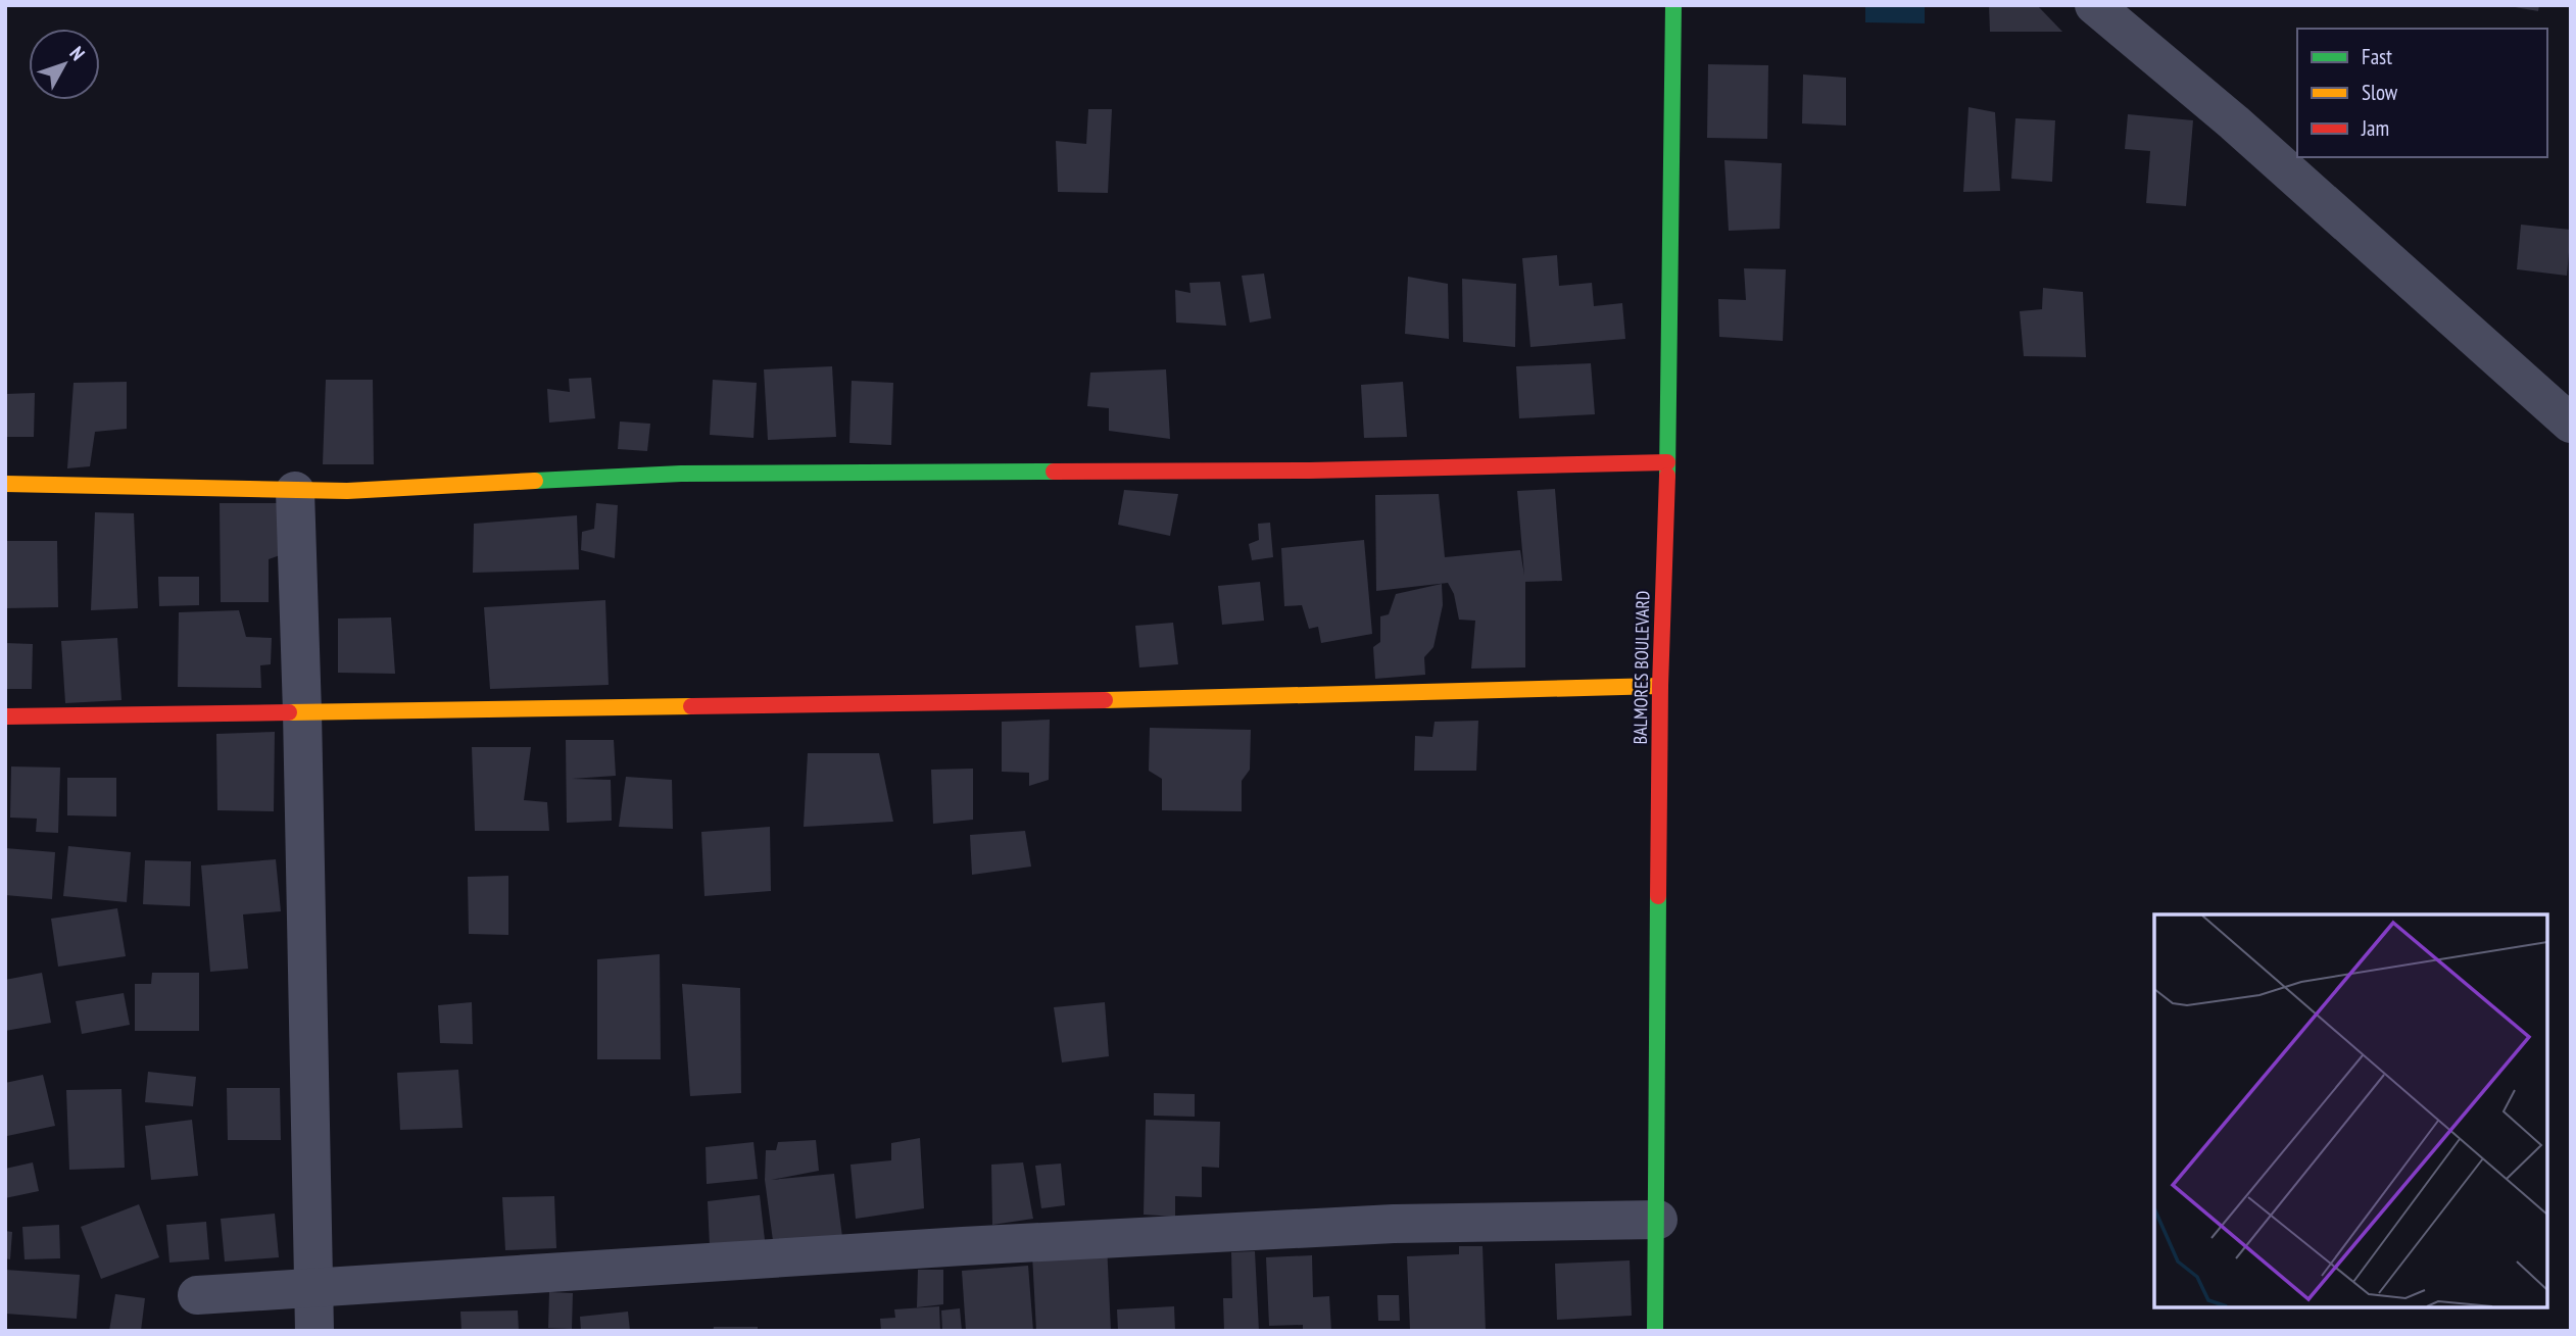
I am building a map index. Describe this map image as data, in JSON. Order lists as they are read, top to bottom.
{
  "streets": {
    "street": ["BALMORES BOULEVARD"]
  },
  "legend": ["Fast", "Slow", "Jam"],
  "north": "top right"
}
